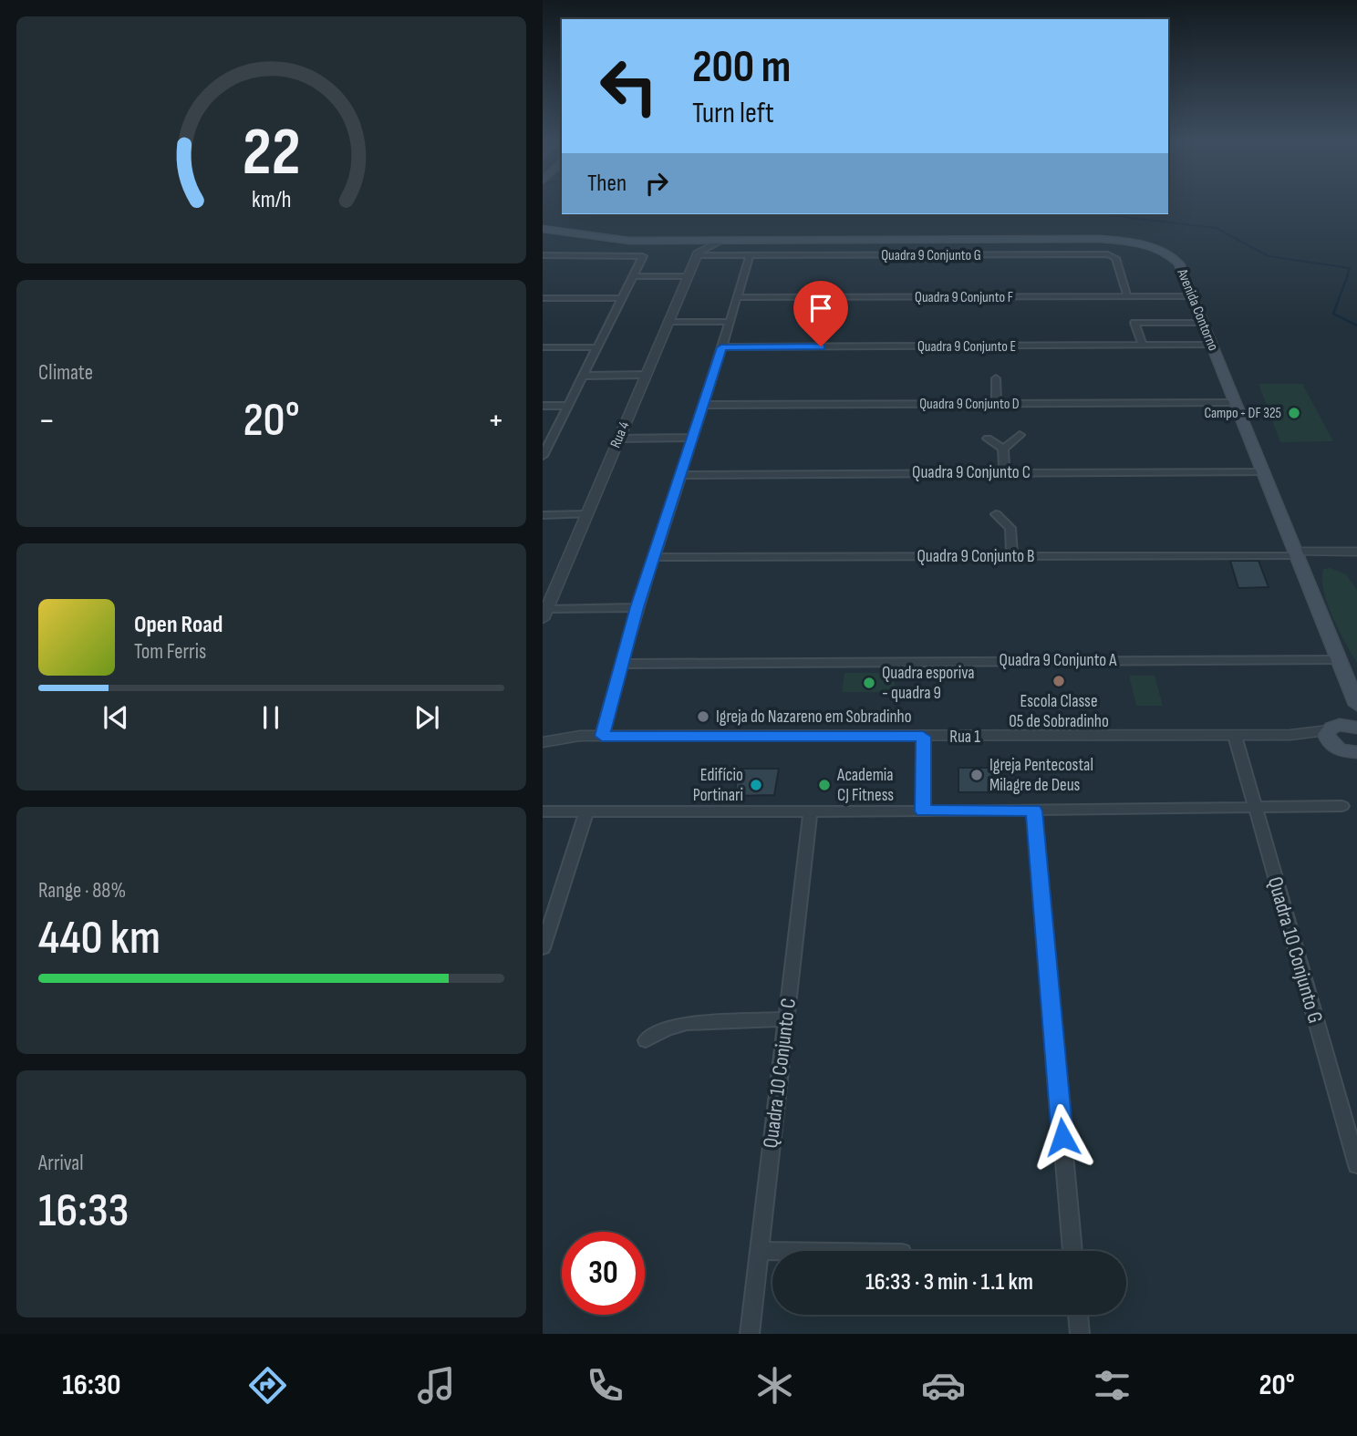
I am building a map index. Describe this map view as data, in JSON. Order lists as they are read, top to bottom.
{
  "streets": {
    "main road": ["Avenida Contorno"],
    "street": [
      "Quadra 9 Conjunto G",
      "Quadra 9 Conjunto F",
      "Quadra 9 Conjunto E",
      "Quadra 9 Conjunto D",
      "Rua 4",
      "Quadra 9 Conjunto C",
      "Quadra 9 Conjunto B",
      "Quadra 9 Conjunto A",
      "Rua 1",
      "Quadra 10 Conjunto G",
      "Quadra 10 Conjunto C"
    ]
  },
  "crossings": [
    ["Quadra 9 Conjunto G", "Quadra 9 Conjunto F"],
    ["Quadra 9 Conjunto F", "Avenida Contorno"],
    ["Avenida Contorno", "Quadra 9 Conjunto E"],
    ["Avenida Contorno", "Quadra 9 Conjunto D"],
    ["Avenida Contorno", "Quadra 9 Conjunto C"],
    ["Avenida Contorno", "Quadra 9 Conjunto B"],
    ["Avenida Contorno", "Quadra 9 Conjunto A"],
    ["Avenida Contorno", "Rua 1"],
    ["Rua 1", "Quadra 10 Conjunto G"]
  ],
  "places": [
    "Campo - DF 325",
    "Escola Classe 05 de Sobradinho",
    "Quadra esporiva - quadra 9",
    "Igreja do Nazareno em Sobradinho",
    "Igreja Pentecostal Milagre de Deus",
    "Edifício Portinari",
    "Academia CJ Fitness"
  ],
  "page": {
    "turn": ["200 m", "Turn left"],
    "then": "Then",
    "tile": [
      "Climate",
      ["Range · 88%", "440 km"],
      ["Arrival", "16:33"]
    ],
    "heat": ["−", "20°", "+"],
    "song": ["Open Road", "Tom Ferris"],
    "limit": "30",
    "trip": "16:33 · 3 min · 1.1 km",
    "tabs": ["16:30", "20°"],
    "gauge": ["22", "km/h"]
  }
}
